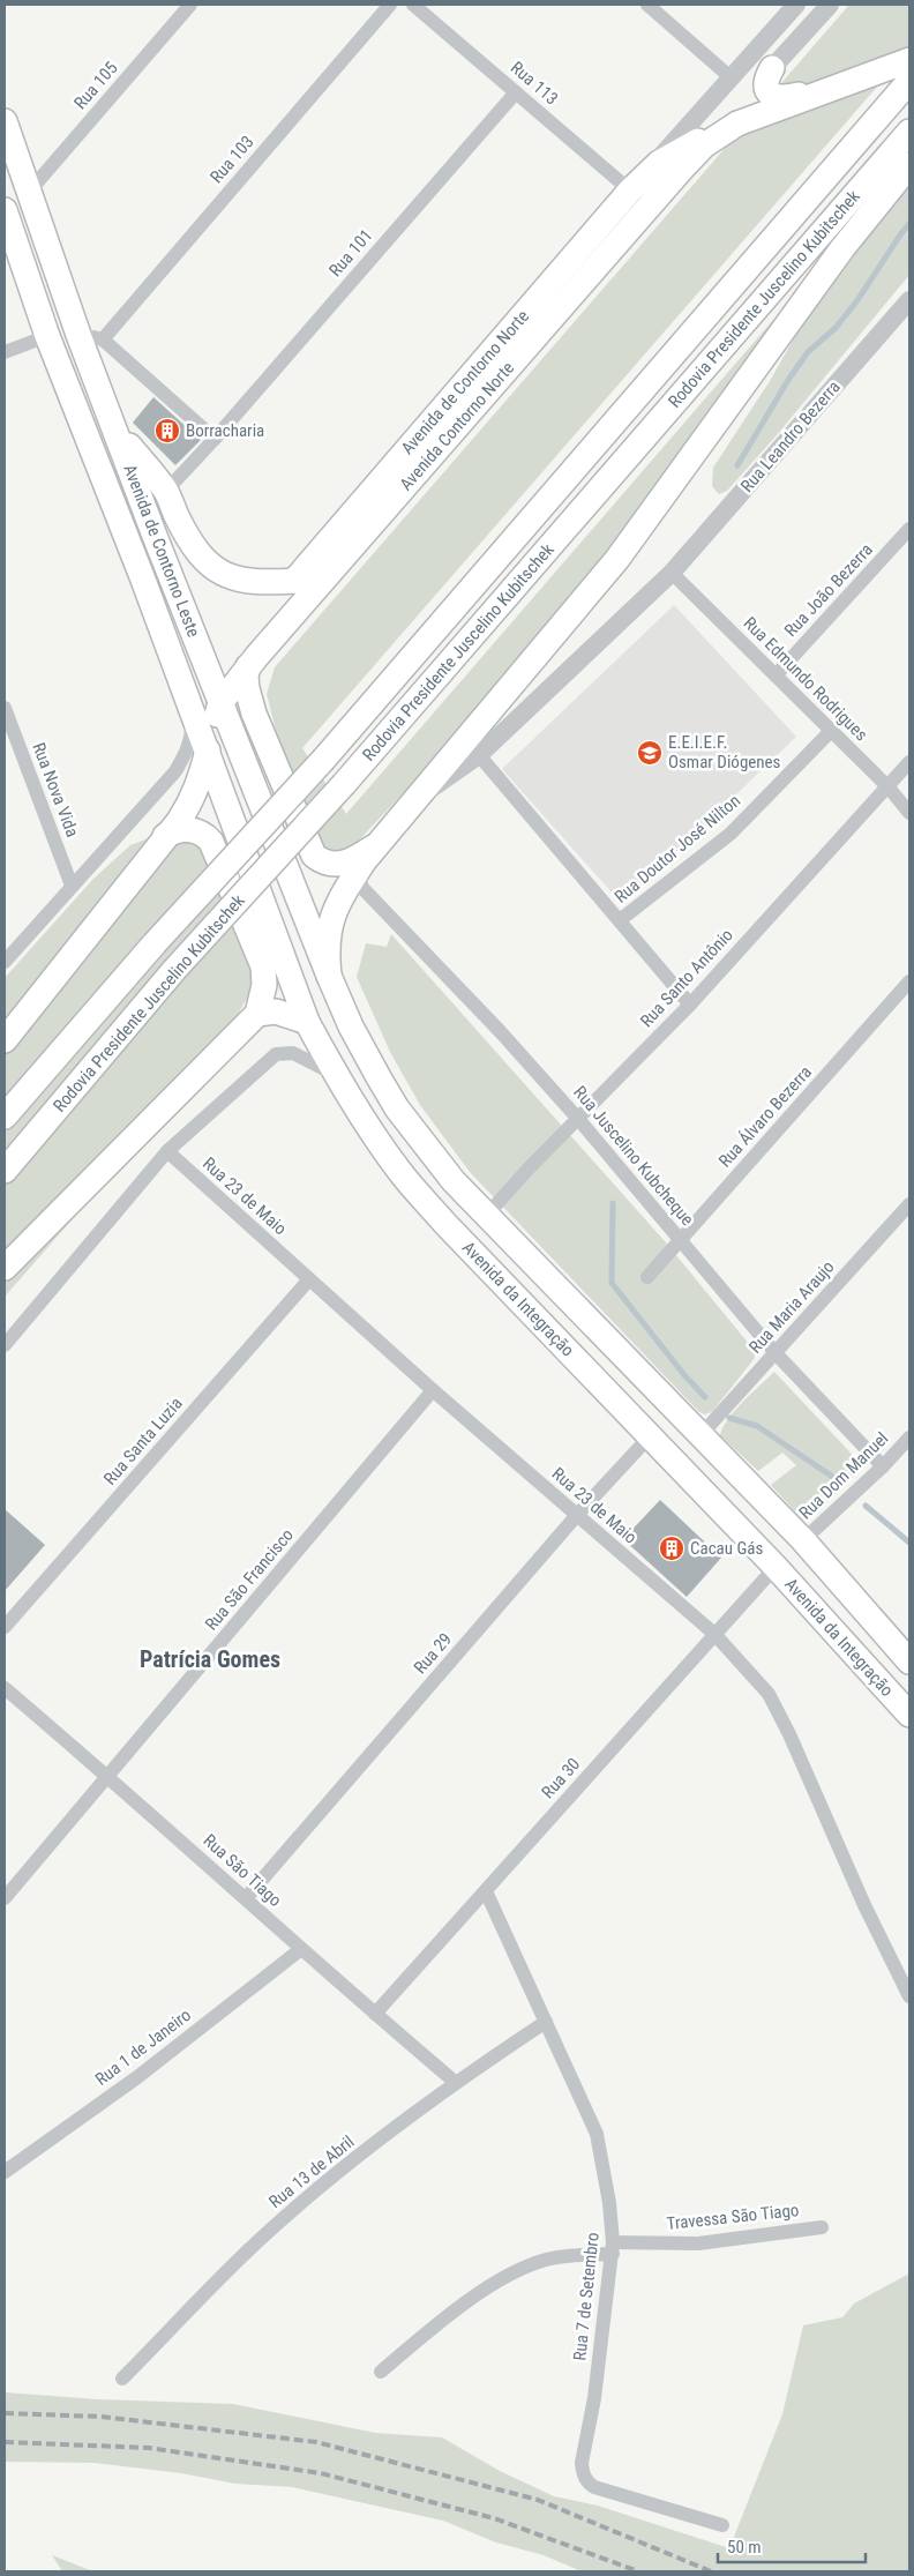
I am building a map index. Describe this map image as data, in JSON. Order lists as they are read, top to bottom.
{
  "streets": {
    "main road": [
      "Rodovia Presidente Juscelino Kubitschek",
      "Avenida de Contorno Norte",
      "Avenida Contorno Norte",
      "Avenida de Contorno Leste",
      "Avenida da Integração"
    ],
    "street": [
      "Rua 113",
      "Rua 105",
      "Rua 103",
      "Rua 101",
      "Rua Leandro Bezerra",
      "Rua João Bezerra",
      "Rua Edmundo Rodrigues",
      "Rua Nova Vida",
      "Rua Doutor José Nilton",
      "Rua Santo Antônio",
      "Rua Álvaro Bezerra",
      "Rua Juscelino Kubcheque",
      "Rua 23 de Maio",
      "Rua Maria Araujo",
      "Rua Santa Luzia",
      "Rua Dom Manuel",
      "Rua São Francisco",
      "Rua 29",
      "Rua 30",
      "Rua São Tiago",
      "Rua 1 de Janeiro",
      "Rua 13 de Abril",
      "Travessa São Tiago",
      "Rua 7 de Setembro"
    ]
  },
  "crossings": [
    ["Rua 113", "Rua 101"],
    ["Rua 113", "Avenida de Contorno Norte"],
    ["Rua 105", "Avenida de Contorno Leste"],
    ["Avenida de Contorno Norte", "Avenida Contorno Norte"],
    ["Avenida Contorno Norte", "Avenida de Contorno Leste"],
    ["Rua Leandro Bezerra", "Rua Edmundo Rodrigues"],
    ["Avenida de Contorno Leste", "Avenida da Integração"],
    ["Rua João Bezerra", "Rua Edmundo Rodrigues"],
    ["Rua Edmundo Rodrigues", "Rua Doutor José Nilton"],
    ["Rua Edmundo Rodrigues", "Rua Santo Antônio"],
    ["Rua Santo Antônio", "Rua Juscelino Kubcheque"],
    ["Rua Santo Antônio", "Avenida da Integração"],
    ["Rua Álvaro Bezerra", "Rua Juscelino Kubcheque"],
    ["Rua Juscelino Kubcheque", "Rua Maria Araujo"],
    ["Rua Juscelino Kubcheque", "Rua Dom Manuel"],
    ["Rua 23 de Maio", "Rua Santa Luzia"],
    ["Rua 23 de Maio", "Rua São Francisco"],
    ["Rua 23 de Maio", "Rua 29"],
    ["Rua 23 de Maio", "Rua 30"],
    ["Avenida da Integração", "Rua Maria Araujo"],
    ["Avenida da Integração", "Rua Dom Manuel"],
    ["Avenida da Integração", "Rua 29"],
    ["Avenida da Integração", "Rua 30"],
    ["Rua São Francisco", "Rua São Tiago"],
    ["Rua 29", "Rua São Tiago"],
    ["Rua 30", "Rua São Tiago"],
    ["Rua 30", "Rua 7 de Setembro"],
    ["Rua São Tiago", "Rua 1 de Janeiro"],
    ["Rua São Tiago", "Rua 13 de Abril"],
    ["Rua 13 de Abril", "Rua 7 de Setembro"],
    ["Travessa São Tiago", "Rua 7 de Setembro"]
  ],
  "districts": ["Patrícia Gomes"],
  "places": {
    "building": ["Borracharia", "Cacau Gás"],
    "school or university": ["E.E.I.E.F. Osmar Diógenes"]
  },
  "scale_bar": "50 m"
}
